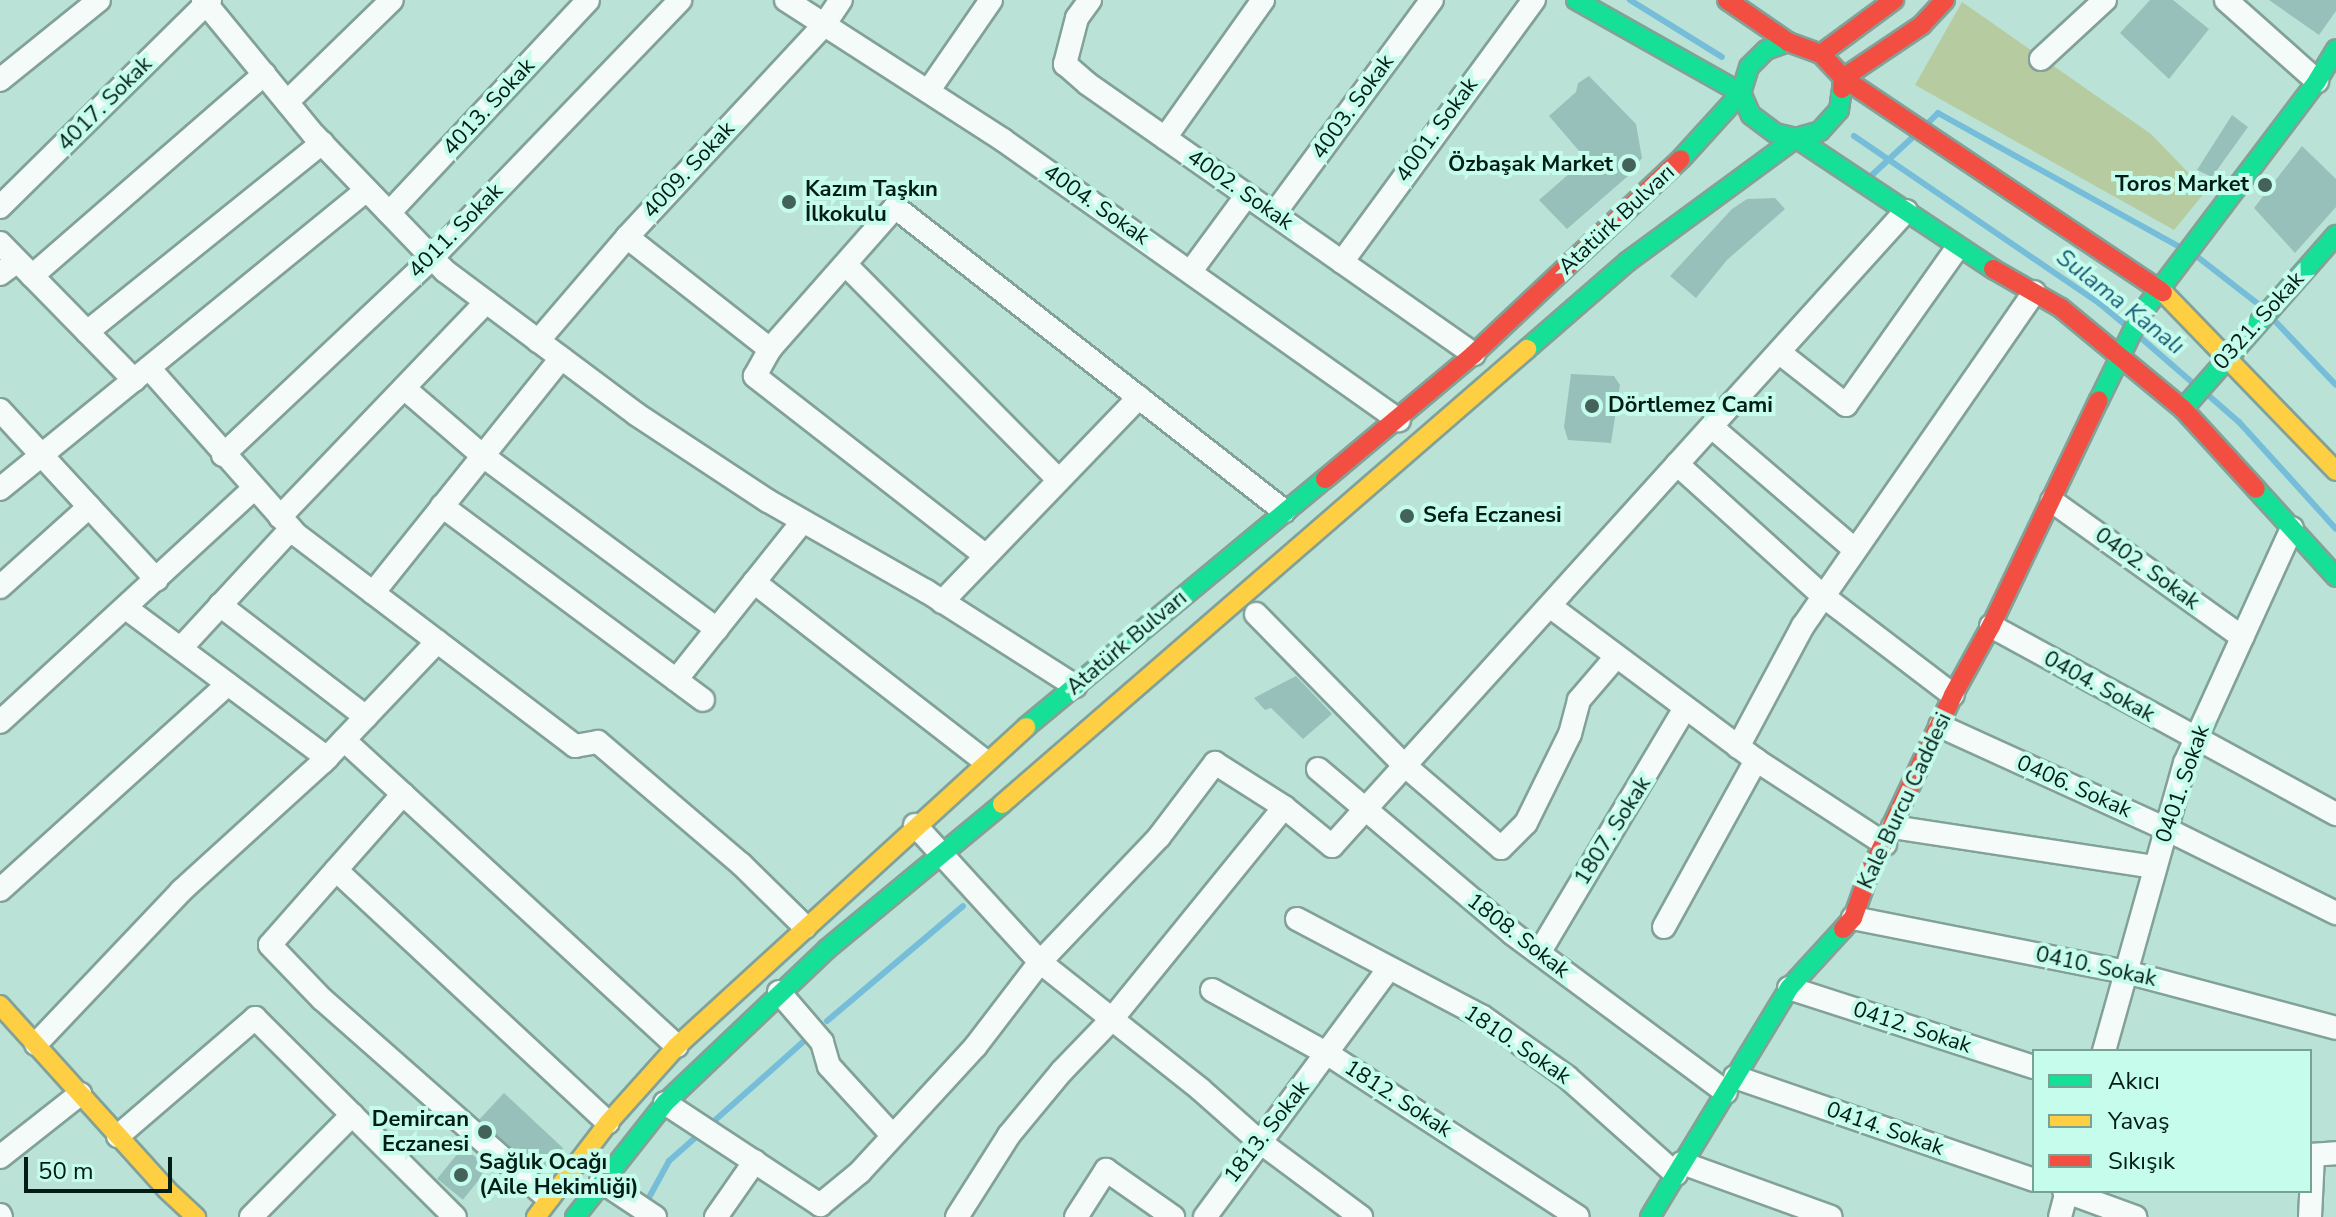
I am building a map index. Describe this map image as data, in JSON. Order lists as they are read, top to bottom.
{
  "streets": {
    "main road": ["Atatürk Bulvarı", "0321. Sokak", "Kale Burcu Caddesi"],
    "street": [
      "4017. Sokak",
      "4013. Sokak",
      "4003. Sokak",
      "4001. Sokak",
      "4009. Sokak",
      "4002. Sokak",
      "4004. Sokak",
      "4011. Sokak",
      "0402. Sokak",
      "0404. Sokak",
      "0401. Sokak",
      "0406. Sokak",
      "1807. Sokak",
      "1808. Sokak",
      "0410. Sokak",
      "0412. Sokak",
      "1810. Sokak",
      "1812. Sokak",
      "0414. Sokak",
      "1813. Sokak"
    ]
  },
  "crossings": [
    ["4003. Sokak", "4002. Sokak"],
    ["4001. Sokak", "4002. Sokak"],
    ["4009. Sokak", "4004. Sokak"],
    ["4002. Sokak", "Atatürk Bulvarı"],
    ["4004. Sokak", "Atatürk Bulvarı"],
    ["0402. Sokak", "0401. Sokak"],
    ["0402. Sokak", "Kale Burcu Caddesi"],
    ["0404. Sokak", "0401. Sokak"],
    ["0404. Sokak", "Kale Burcu Caddesi"],
    ["0401. Sokak", "0406. Sokak"],
    ["0401. Sokak", "0410. Sokak"],
    ["0406. Sokak", "Kale Burcu Caddesi"],
    ["Kale Burcu Caddesi", "1808. Sokak"],
    ["Kale Burcu Caddesi", "0410. Sokak"],
    ["Kale Burcu Caddesi", "0412. Sokak"],
    ["Kale Burcu Caddesi", "1810. Sokak"],
    ["Kale Burcu Caddesi", "0414. Sokak"],
    ["1807. Sokak", "1808. Sokak"],
    ["1808. Sokak", "0414. Sokak"],
    ["1810. Sokak", "1813. Sokak"],
    ["1812. Sokak", "1813. Sokak"]
  ],
  "water": ["Sulama Kanalı"],
  "places": [
    "Özbaşak Market",
    "Toros Market",
    "Kazım Taşkın İlkokulu",
    "Dörtlemez Cami",
    "Sefa Eczanesi",
    "Demircan Eczanesi",
    "Sağlık Ocağı (Aile Hekimliği)"
  ],
  "legend": ["Akıcı", "Yavaş", "Sıkışık"],
  "scale_bar": "50 m"
}
